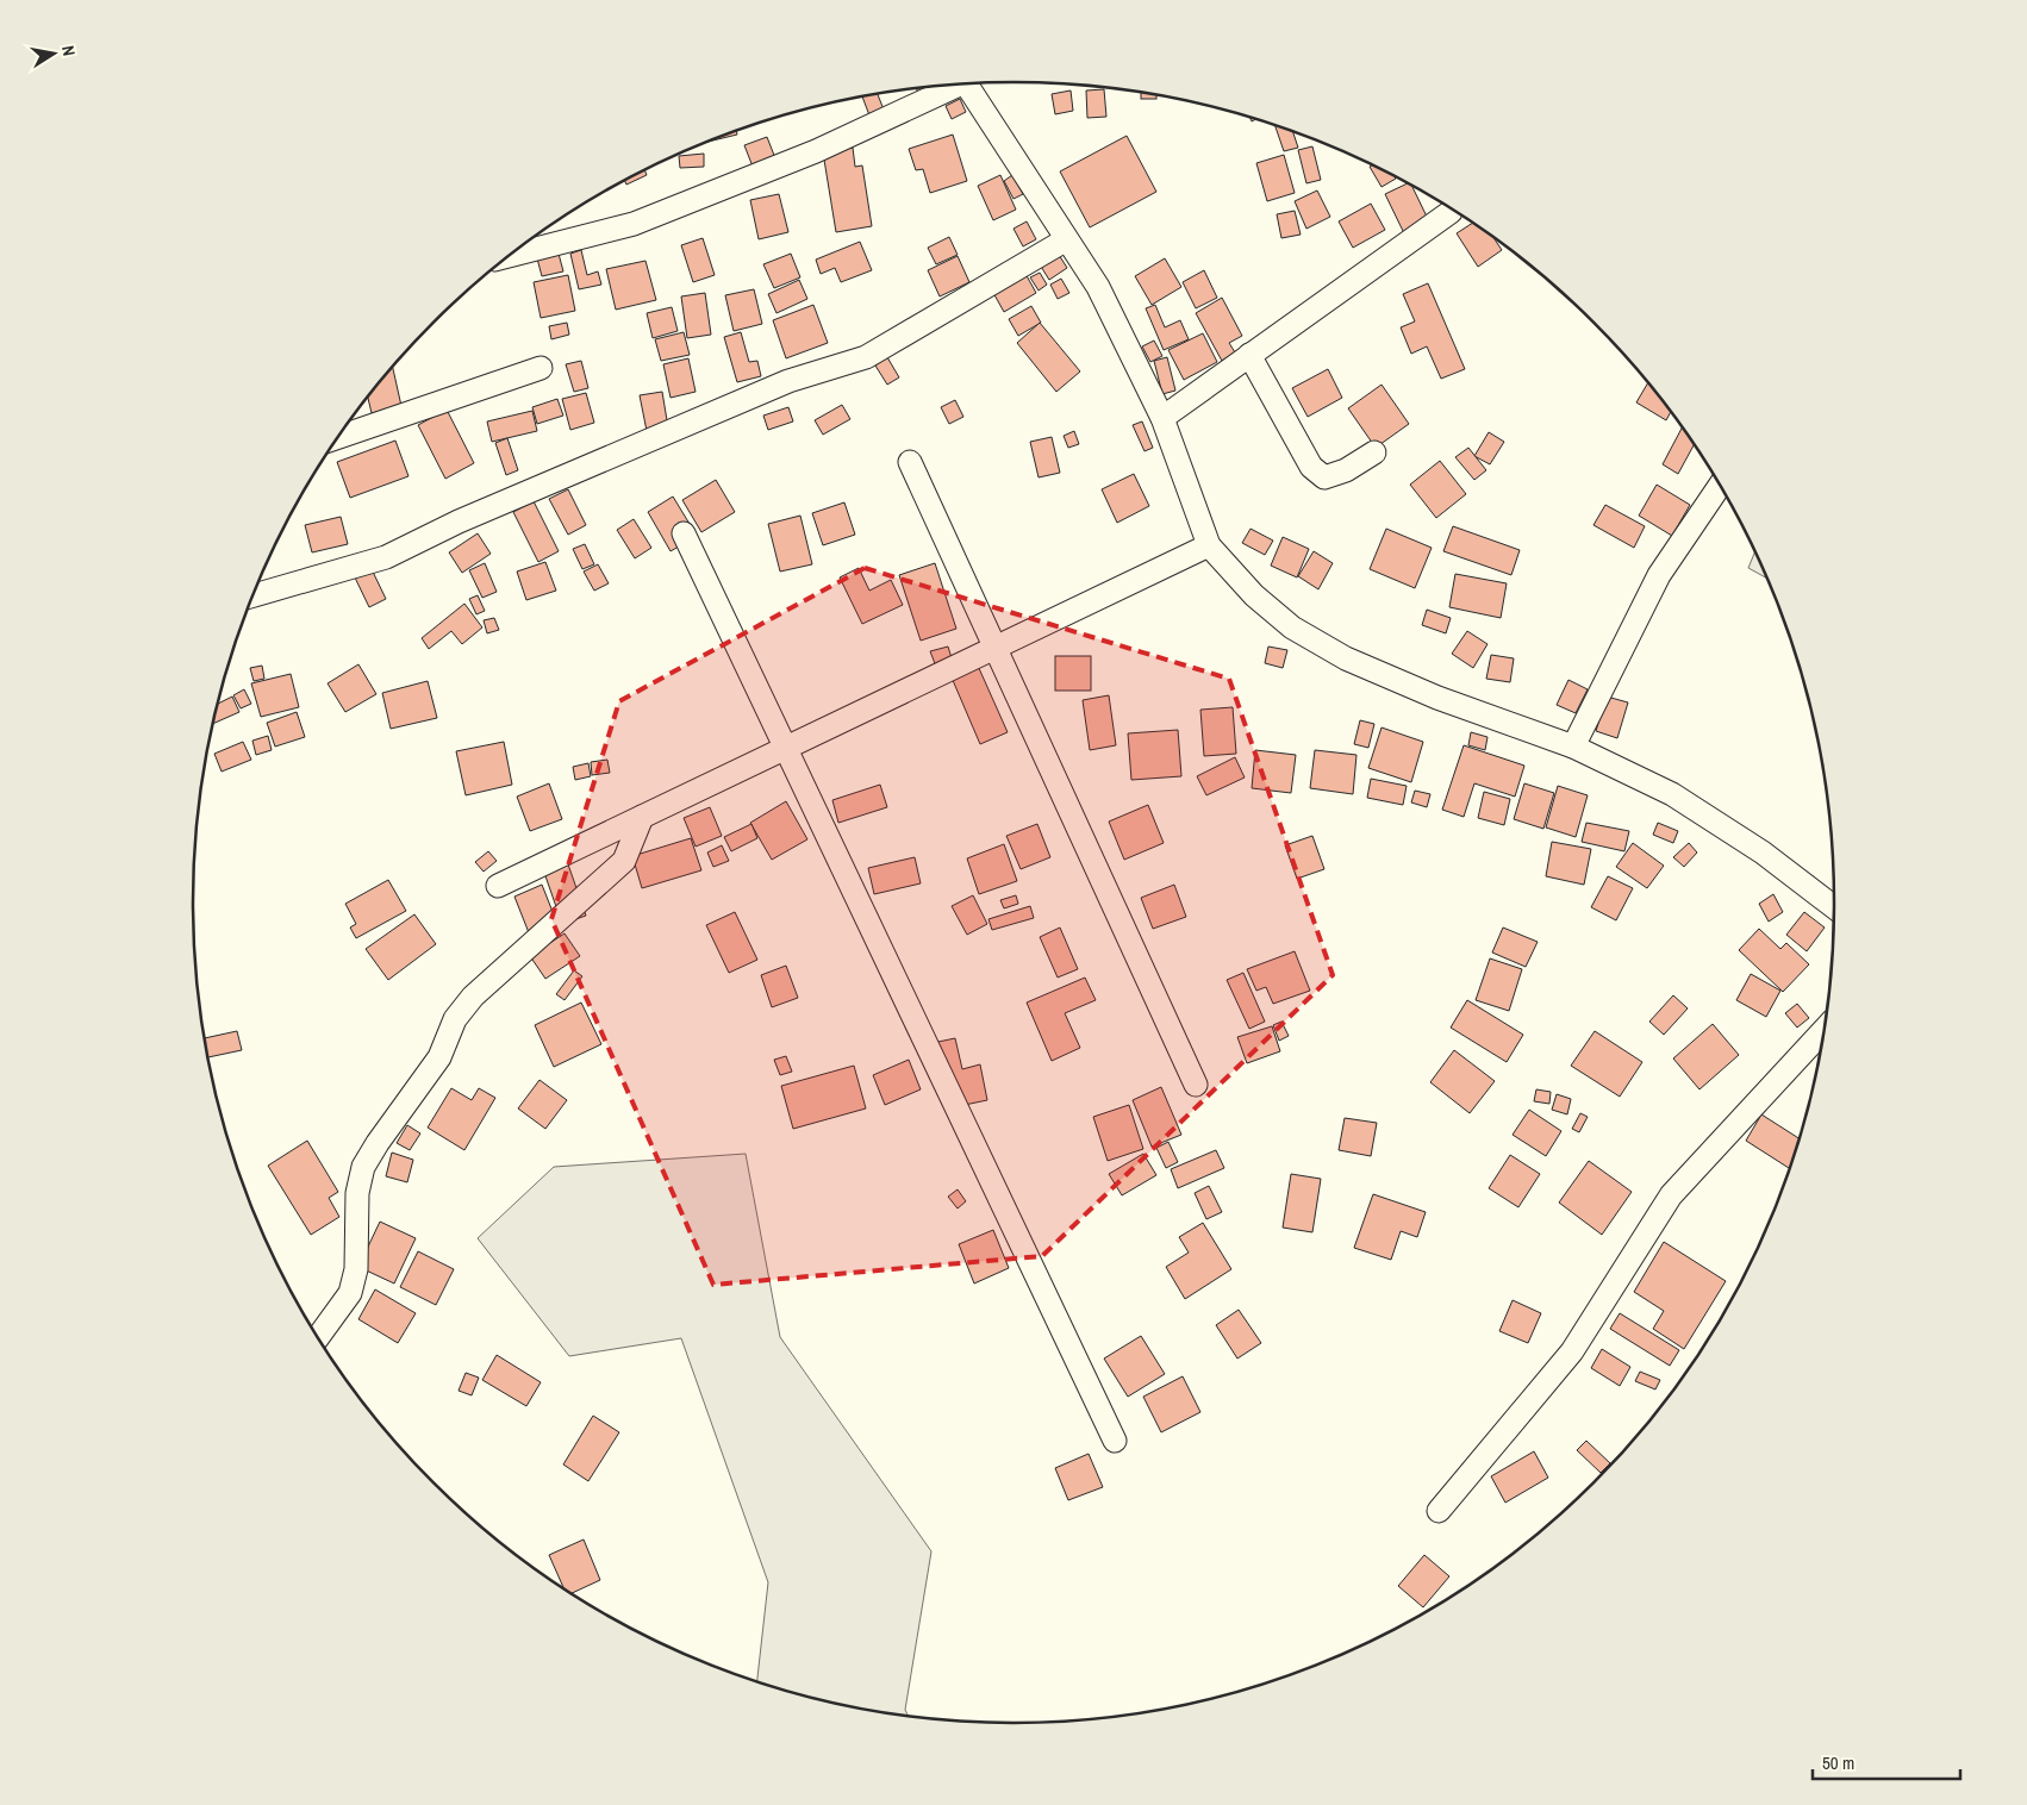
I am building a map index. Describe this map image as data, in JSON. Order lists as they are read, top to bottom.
{
  "scale_bar": "50 m",
  "north": "right"
}
